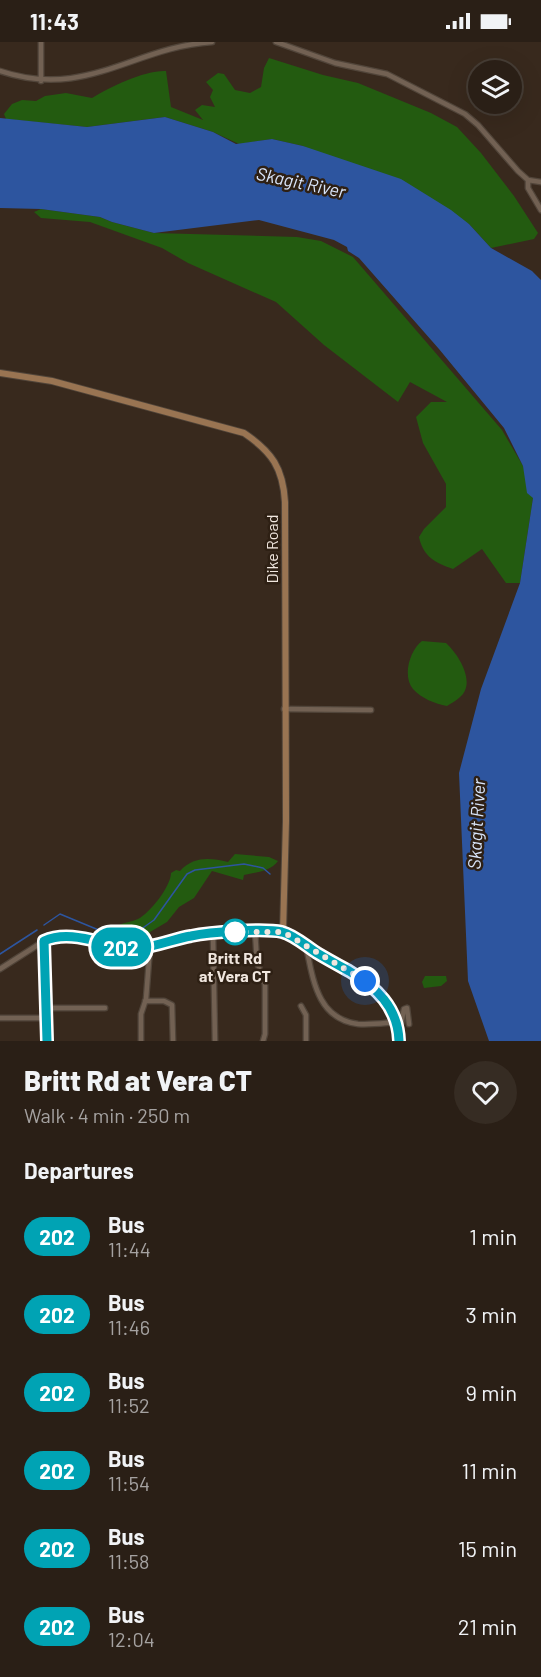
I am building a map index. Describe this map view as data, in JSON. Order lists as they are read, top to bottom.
{
  "streets": {
    "street": ["Dike Road"]
  },
  "water": ["Skagit River"],
  "places": ["Britt Rd at Vera CT"],
  "lines": ["bus line 202"],
  "page": {
    "status": "11:43",
    "on_map": "202",
    "heading": [
      ["Britt Rd at Vera CT", "Walk · 4 min · 250 m"],
      "Departures"
    ],
    "list": [
      {
        "mark": "202",
        "name": "Bus",
        "note": "11:44",
        "value": "1 min"
      },
      {
        "mark": "202",
        "name": "Bus",
        "note": "11:46",
        "value": "3 min"
      },
      {
        "mark": "202",
        "name": "Bus",
        "note": "11:52",
        "value": "9 min"
      },
      {
        "mark": "202",
        "name": "Bus",
        "note": "11:54",
        "value": "11 min"
      },
      {
        "mark": "202",
        "name": "Bus",
        "note": "11:58",
        "value": "15 min"
      },
      {
        "mark": "202",
        "name": "Bus",
        "note": "12:04",
        "value": "21 min"
      }
    ]
  }
}
